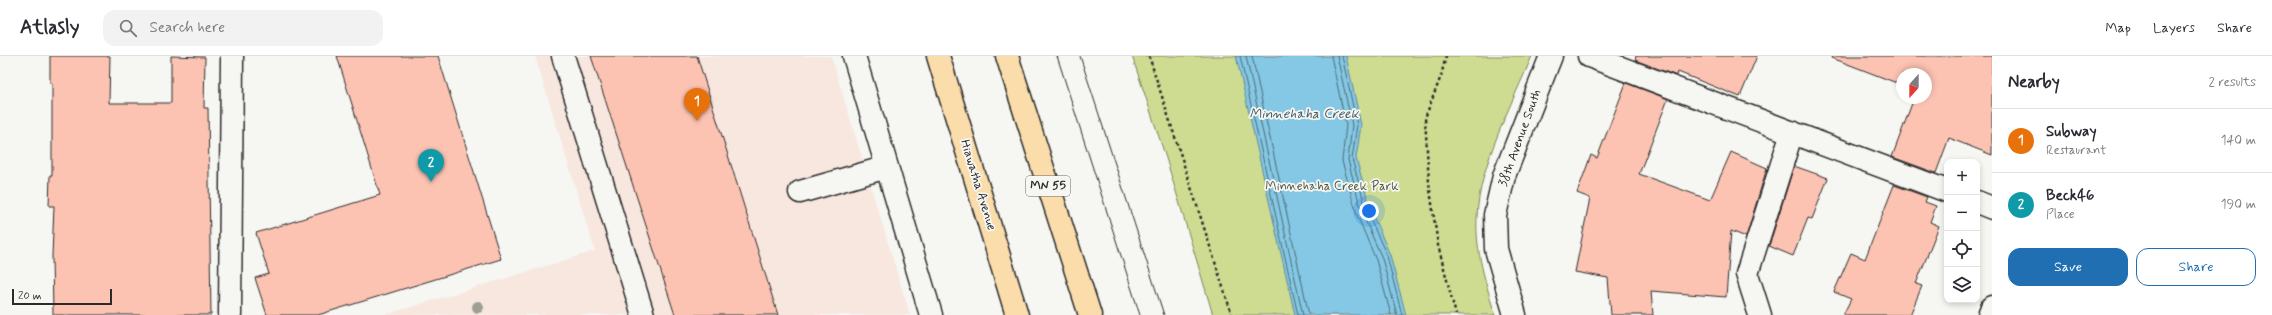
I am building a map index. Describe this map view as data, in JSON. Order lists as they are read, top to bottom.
{
  "streets": {
    "highway": ["Hiawatha Avenue", "MN 55"],
    "street": ["38th Avenue South"]
  },
  "water": ["Minnehaha Creek"],
  "parks": ["Minnehaha Creek Park"],
  "scale_bar": "20 m",
  "north": "bottom",
  "page": {
    "header": "Atlasly",
    "search": "Search here",
    "nav": ["Map", "Layers", "Share"],
    "heading": ["Nearby", "2 results"],
    "pins": ["1", "2"],
    "list": [
      {
        "mark": "1",
        "name": "Subway",
        "note": "Restaurant",
        "value": "140 m"
      },
      {
        "mark": "2",
        "name": "Beck46",
        "note": "Place",
        "value": "190 m"
      }
    ],
    "map_buttons": ["+", "−"],
    "buttons": ["Save", "Share"],
    "scale": "20 m"
  }
}
